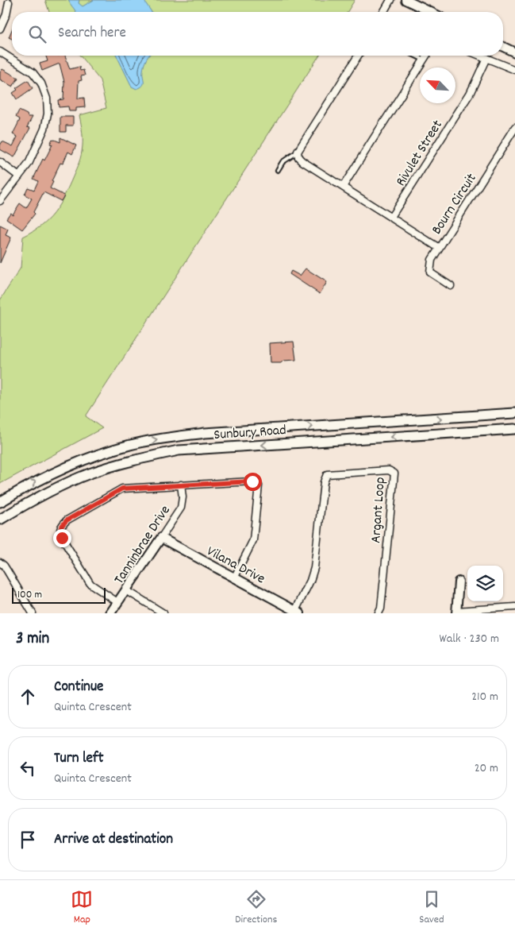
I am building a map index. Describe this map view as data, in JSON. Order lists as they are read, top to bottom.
{
  "streets": {
    "main road": ["Sunbury Road"],
    "street": [
      "Rivulet Street",
      "Bourn Circuit",
      "Argant Loop",
      "Tanninbrae Drive",
      "Vilana Drive"
    ]
  },
  "crossings": [
    ["Argant Loop", "Vilana Drive"],
    ["Tanninbrae Drive", "Vilana Drive"]
  ],
  "scale_bar": "100 m",
  "north": "top left",
  "page": {
    "search": "Search here",
    "scale": "100 m",
    "heading": ["3 min", "Walk · 230 m"],
    "list": [
      ["Continue", "Quinta Crescent", "210 m"],
      ["Turn left", "Quinta Crescent", "20 m"],
      "Arrive at destination"
    ],
    "nav": ["Map", "Directions", "Saved"]
  }
}
